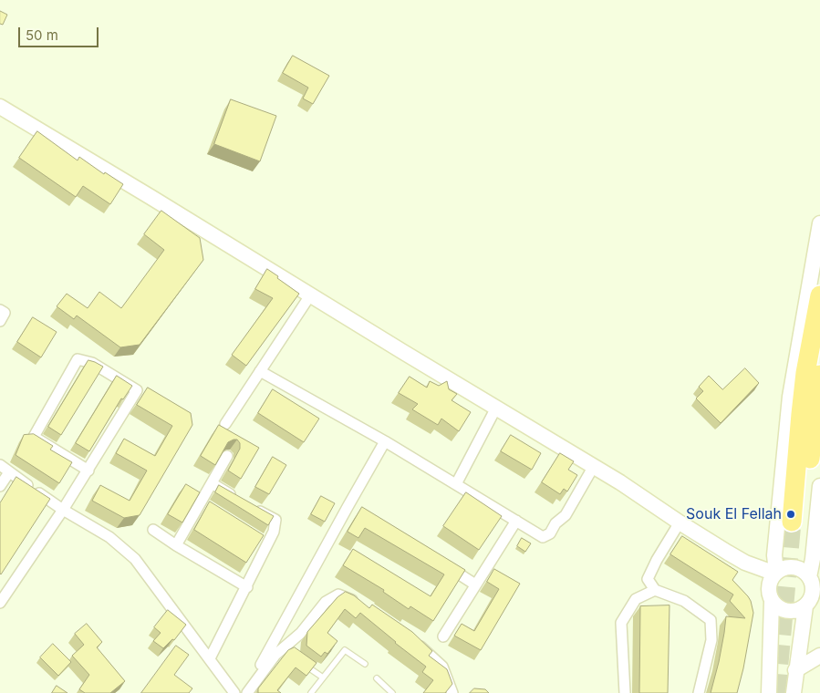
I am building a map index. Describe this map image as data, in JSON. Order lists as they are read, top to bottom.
{
  "places": ["Souk El Fellah"],
  "scale_bar": "50 m"
}
